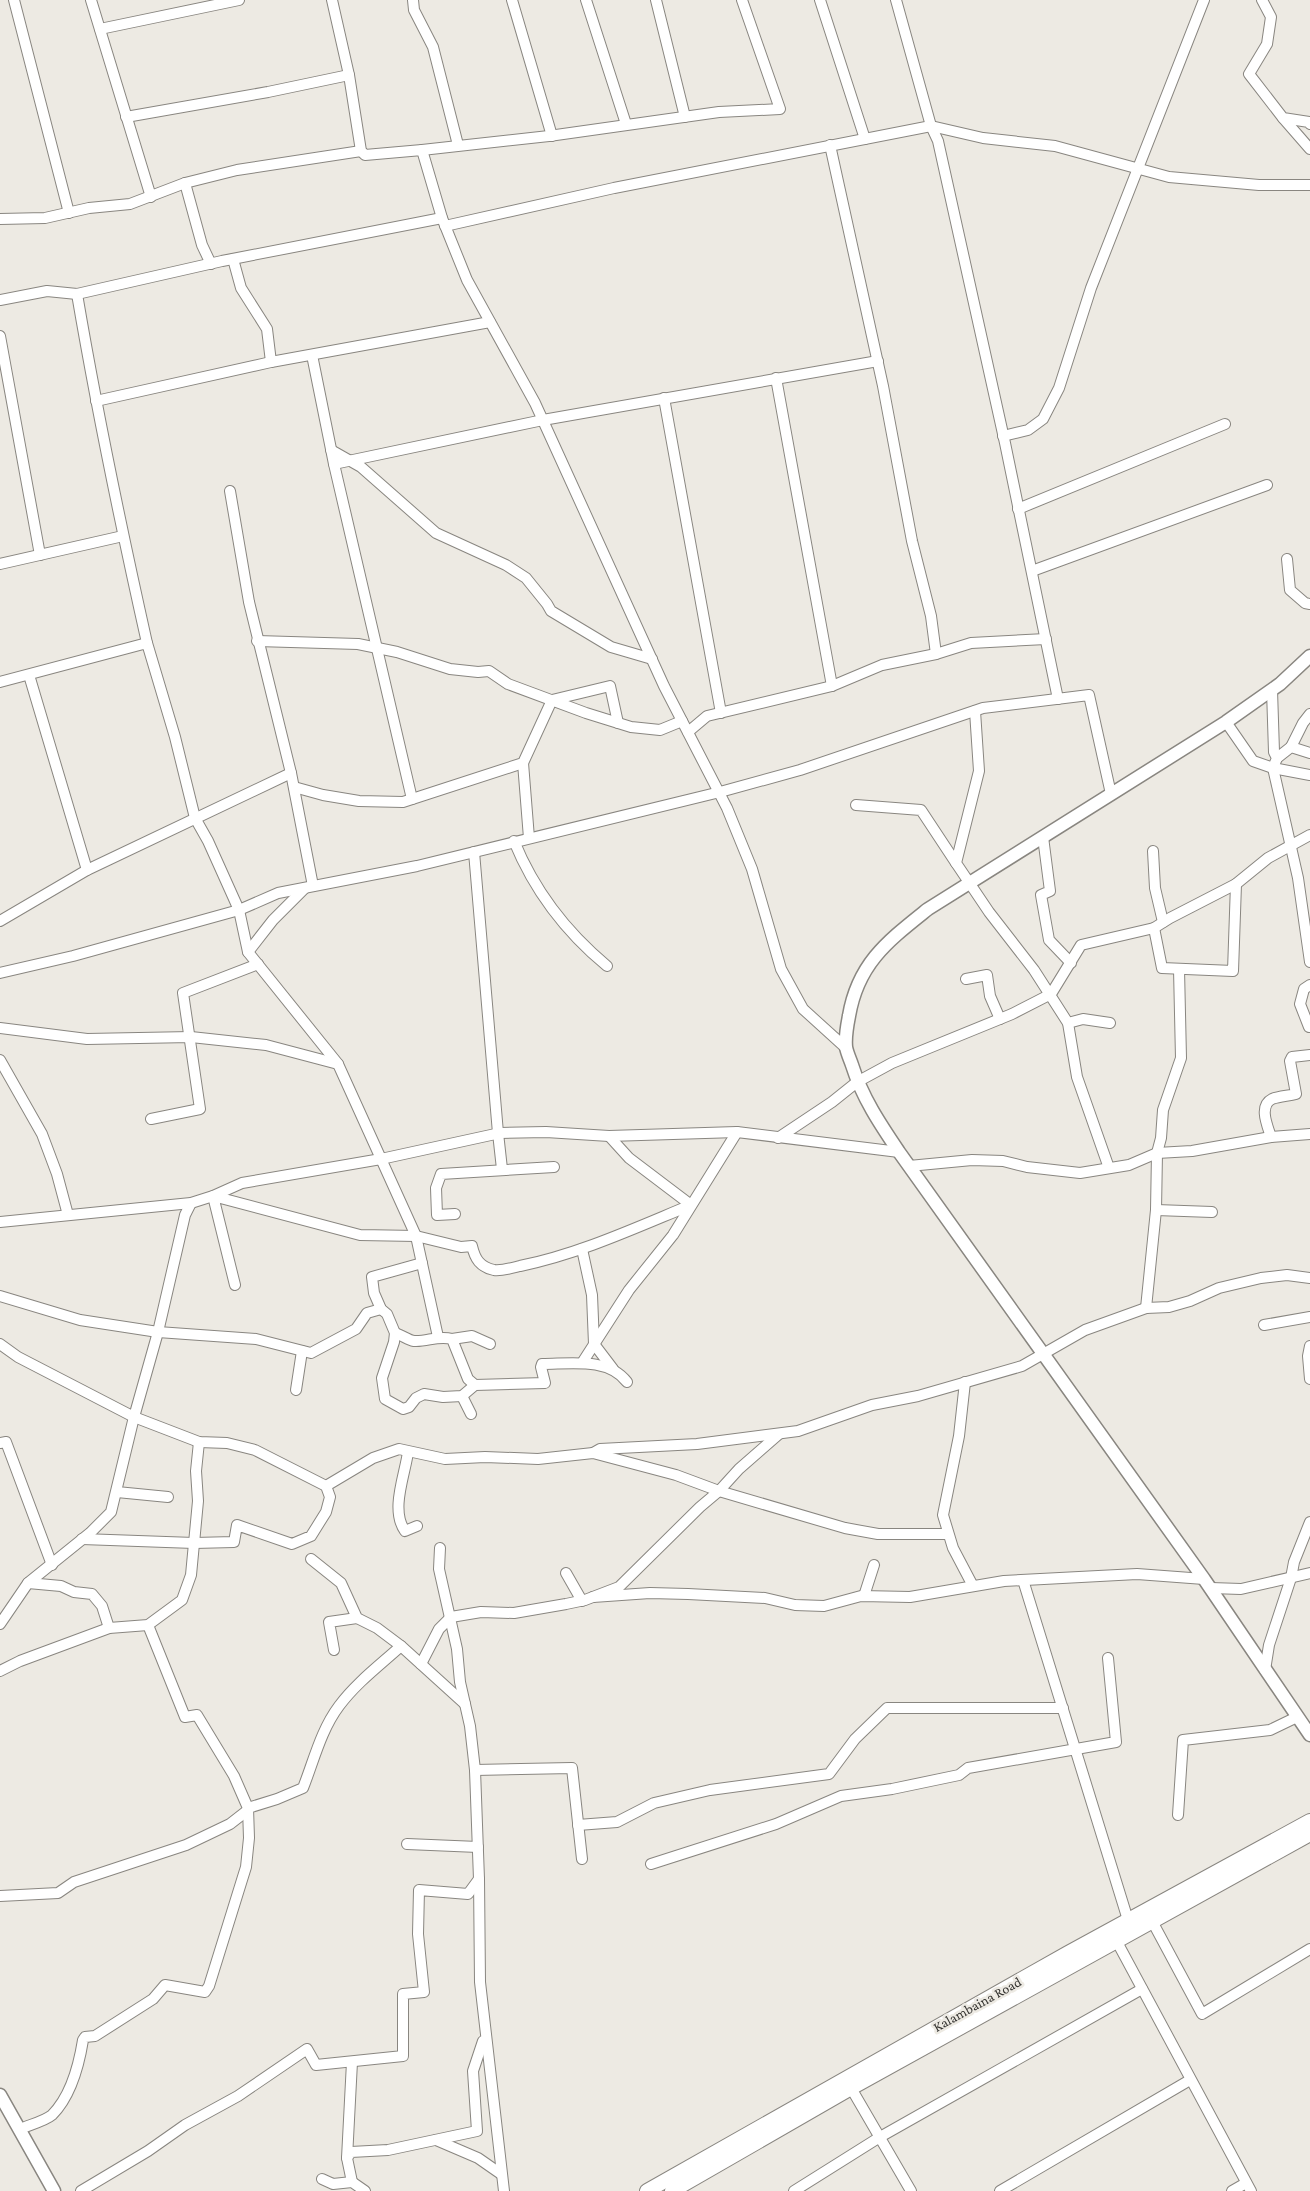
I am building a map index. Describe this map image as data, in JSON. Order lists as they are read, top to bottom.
{
  "streets": {
    "main road": ["Kalambaina Road"]
  }
}
